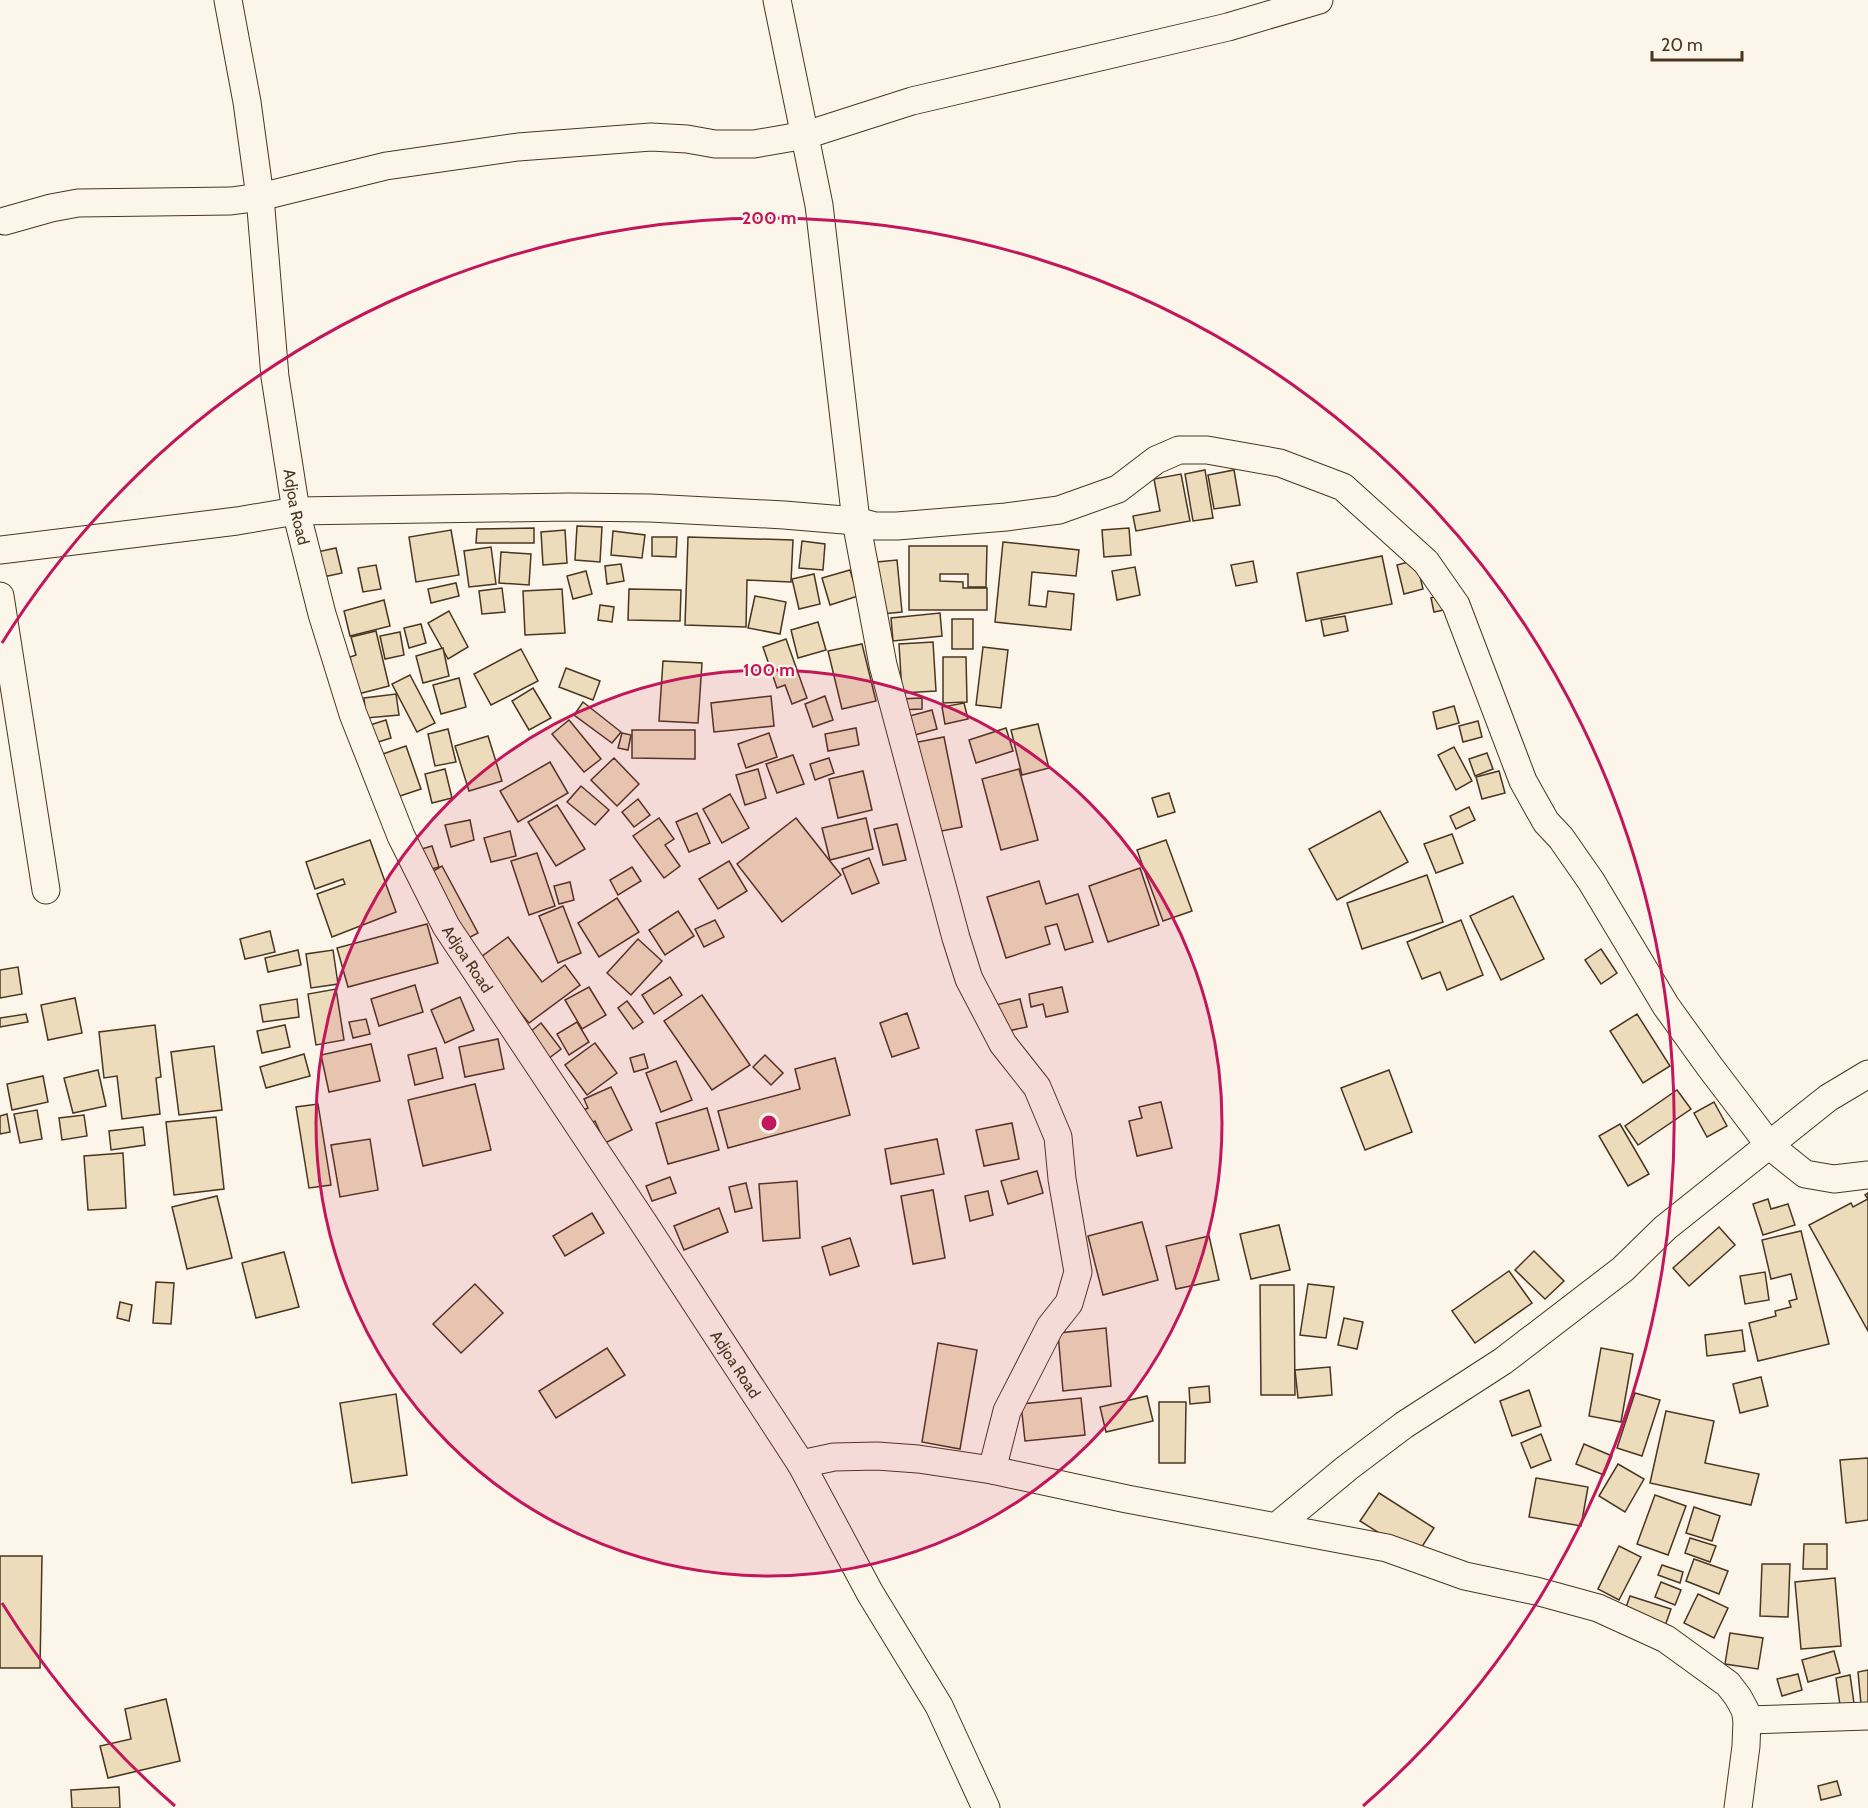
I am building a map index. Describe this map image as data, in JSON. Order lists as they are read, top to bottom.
{
  "streets": {
    "street": ["Adjoa Road"]
  },
  "scale_bar": "20 m",
  "rings": ["200 m", "100 m"]
}
